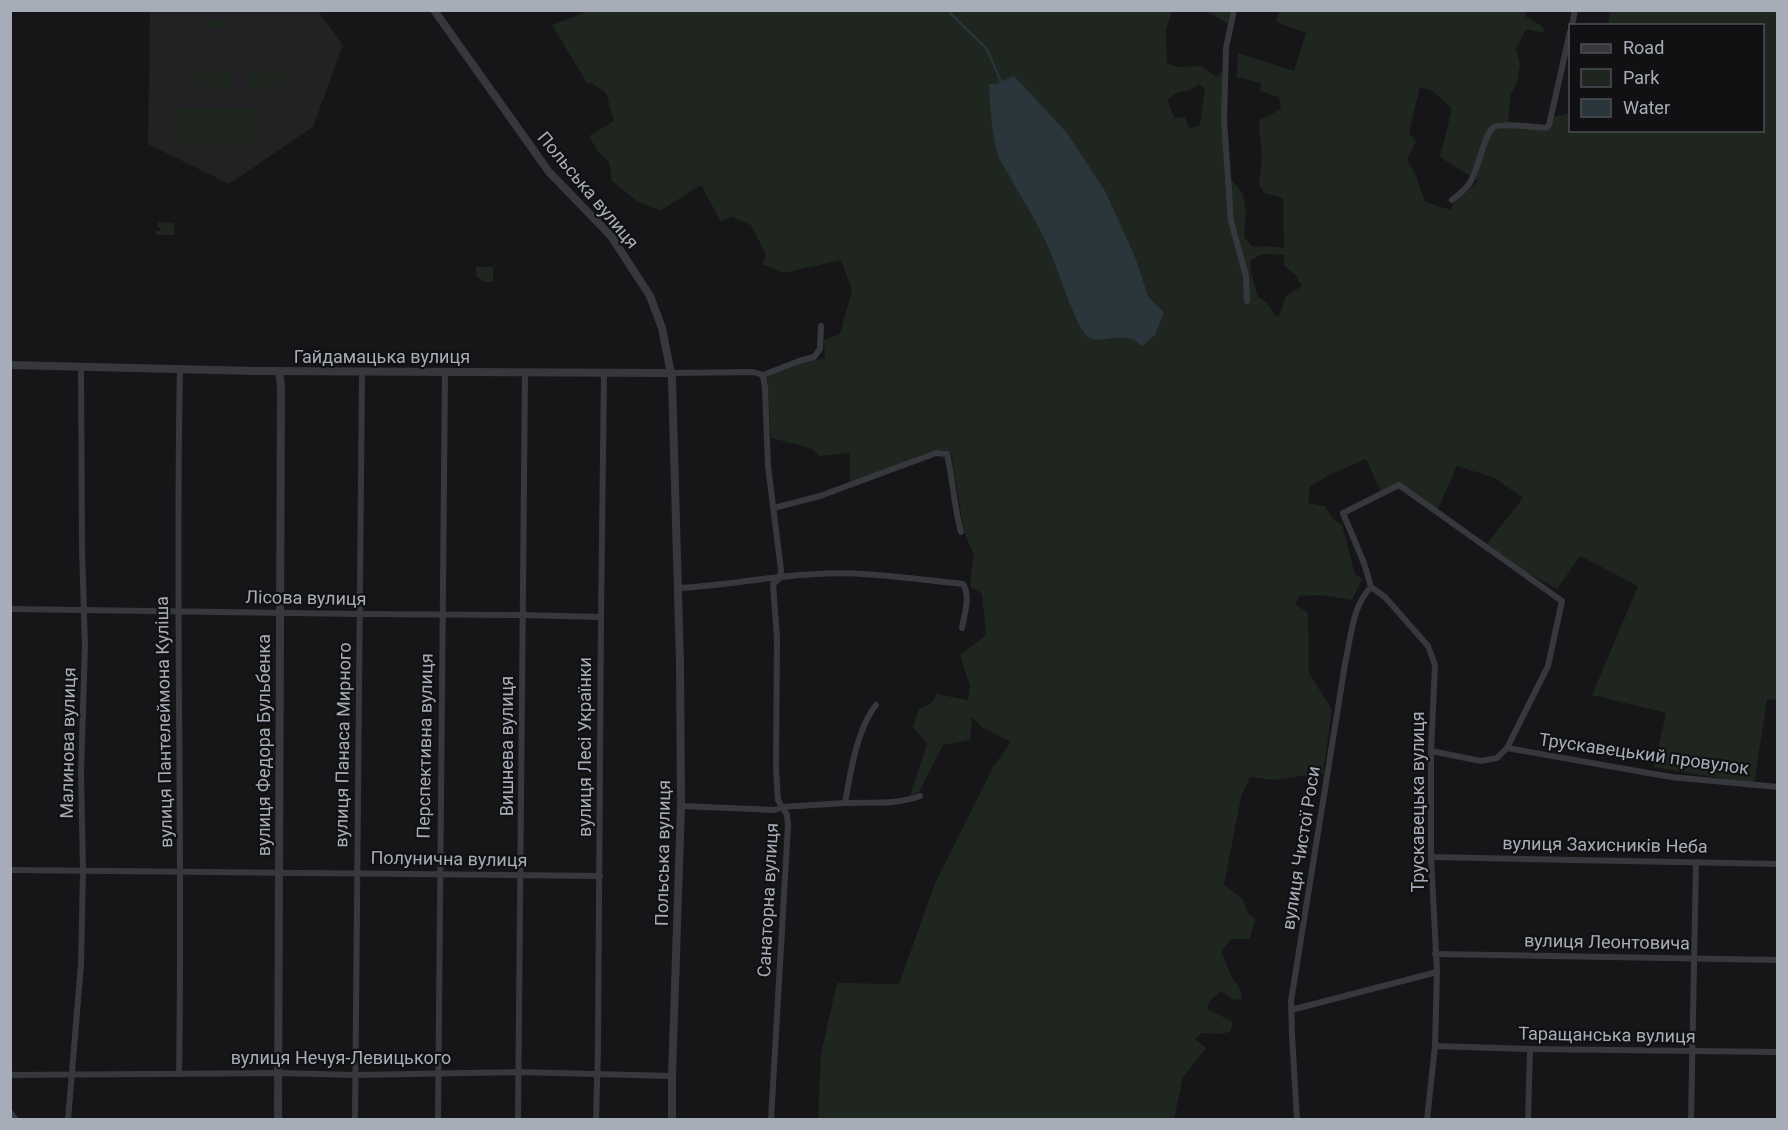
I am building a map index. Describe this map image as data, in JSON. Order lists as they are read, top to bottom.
{
  "streets": {
    "street": [
      "Польська вулиця",
      "Гайдамацька вулиця",
      "Лісова вулиця",
      "вулиця Пантелеймона Куліша",
      "Малинова вулиця",
      "вулиця Федора Бульбенка",
      "вулиця Панаса Мирного",
      "Перспективна вулиця",
      "Вишнева вулиця",
      "вулиця Лесі Українки",
      "Трускавецький провулок",
      "Трускавецька вулиця",
      "вулиця Захисників Неба",
      "вулиця Чистої Роси",
      "Полунична вулиця",
      "Санаторна вулиця",
      "вулиця Леонтовича",
      "Таращанська вулиця",
      "вулиця Нечуя-Левицького"
    ]
  },
  "crossings": [
    ["Польська вулиця", "Гайдамацька вулиця"],
    ["Польська вулиця", "вулиця Нечуя-Левицького"],
    ["Гайдамацька вулиця", "вулиця Пантелеймона Куліша"],
    ["Гайдамацька вулиця", "Малинова вулиця"],
    ["Гайдамацька вулиця", "вулиця Федора Бульбенка"],
    ["Гайдамацька вулиця", "вулиця Панаса Мирного"],
    ["Гайдамацька вулиця", "Перспективна вулиця"],
    ["Гайдамацька вулиця", "Вишнева вулиця"],
    ["Гайдамацька вулиця", "вулиця Лесі Українки"],
    ["Гайдамацька вулиця", "Санаторна вулиця"],
    ["Лісова вулиця", "вулиця Пантелеймона Куліша"],
    ["Лісова вулиця", "Малинова вулиця"],
    ["Лісова вулиця", "вулиця Федора Бульбенка"],
    ["Лісова вулиця", "вулиця Панаса Мирного"],
    ["Лісова вулиця", "Перспективна вулиця"],
    ["Лісова вулиця", "Вишнева вулиця"],
    ["Лісова вулиця", "вулиця Лесі Українки"],
    ["вулиця Пантелеймона Куліша", "Полунична вулиця"],
    ["вулиця Пантелеймона Куліша", "вулиця Нечуя-Левицького"],
    ["Малинова вулиця", "Полунична вулиця"],
    ["Малинова вулиця", "вулиця Нечуя-Левицького"],
    ["вулиця Федора Бульбенка", "Полунична вулиця"],
    ["вулиця Федора Бульбенка", "вулиця Нечуя-Левицького"],
    ["вулиця Панаса Мирного", "Полунична вулиця"],
    ["вулиця Панаса Мирного", "вулиця Нечуя-Левицького"],
    ["Перспективна вулиця", "Полунична вулиця"],
    ["Перспективна вулиця", "вулиця Нечуя-Левицького"],
    ["Вишнева вулиця", "Полунична вулиця"],
    ["Вишнева вулиця", "вулиця Нечуя-Левицького"],
    ["вулиця Лесі Українки", "Полунична вулиця"],
    ["вулиця Лесі Українки", "вулиця Нечуя-Левицького"],
    ["Трускавецький провулок", "Трускавецька вулиця"],
    ["Трускавецький провулок", "вулиця Чистої Роси"],
    ["Трускавецька вулиця", "вулиця Захисників Неба"],
    ["Трускавецька вулиця", "вулиця Чистої Роси"],
    ["Трускавецька вулиця", "вулиця Леонтовича"],
    ["Трускавецька вулиця", "Таращанська вулиця"]
  ],
  "legend": ["Road", "Park", "Water"]
}
